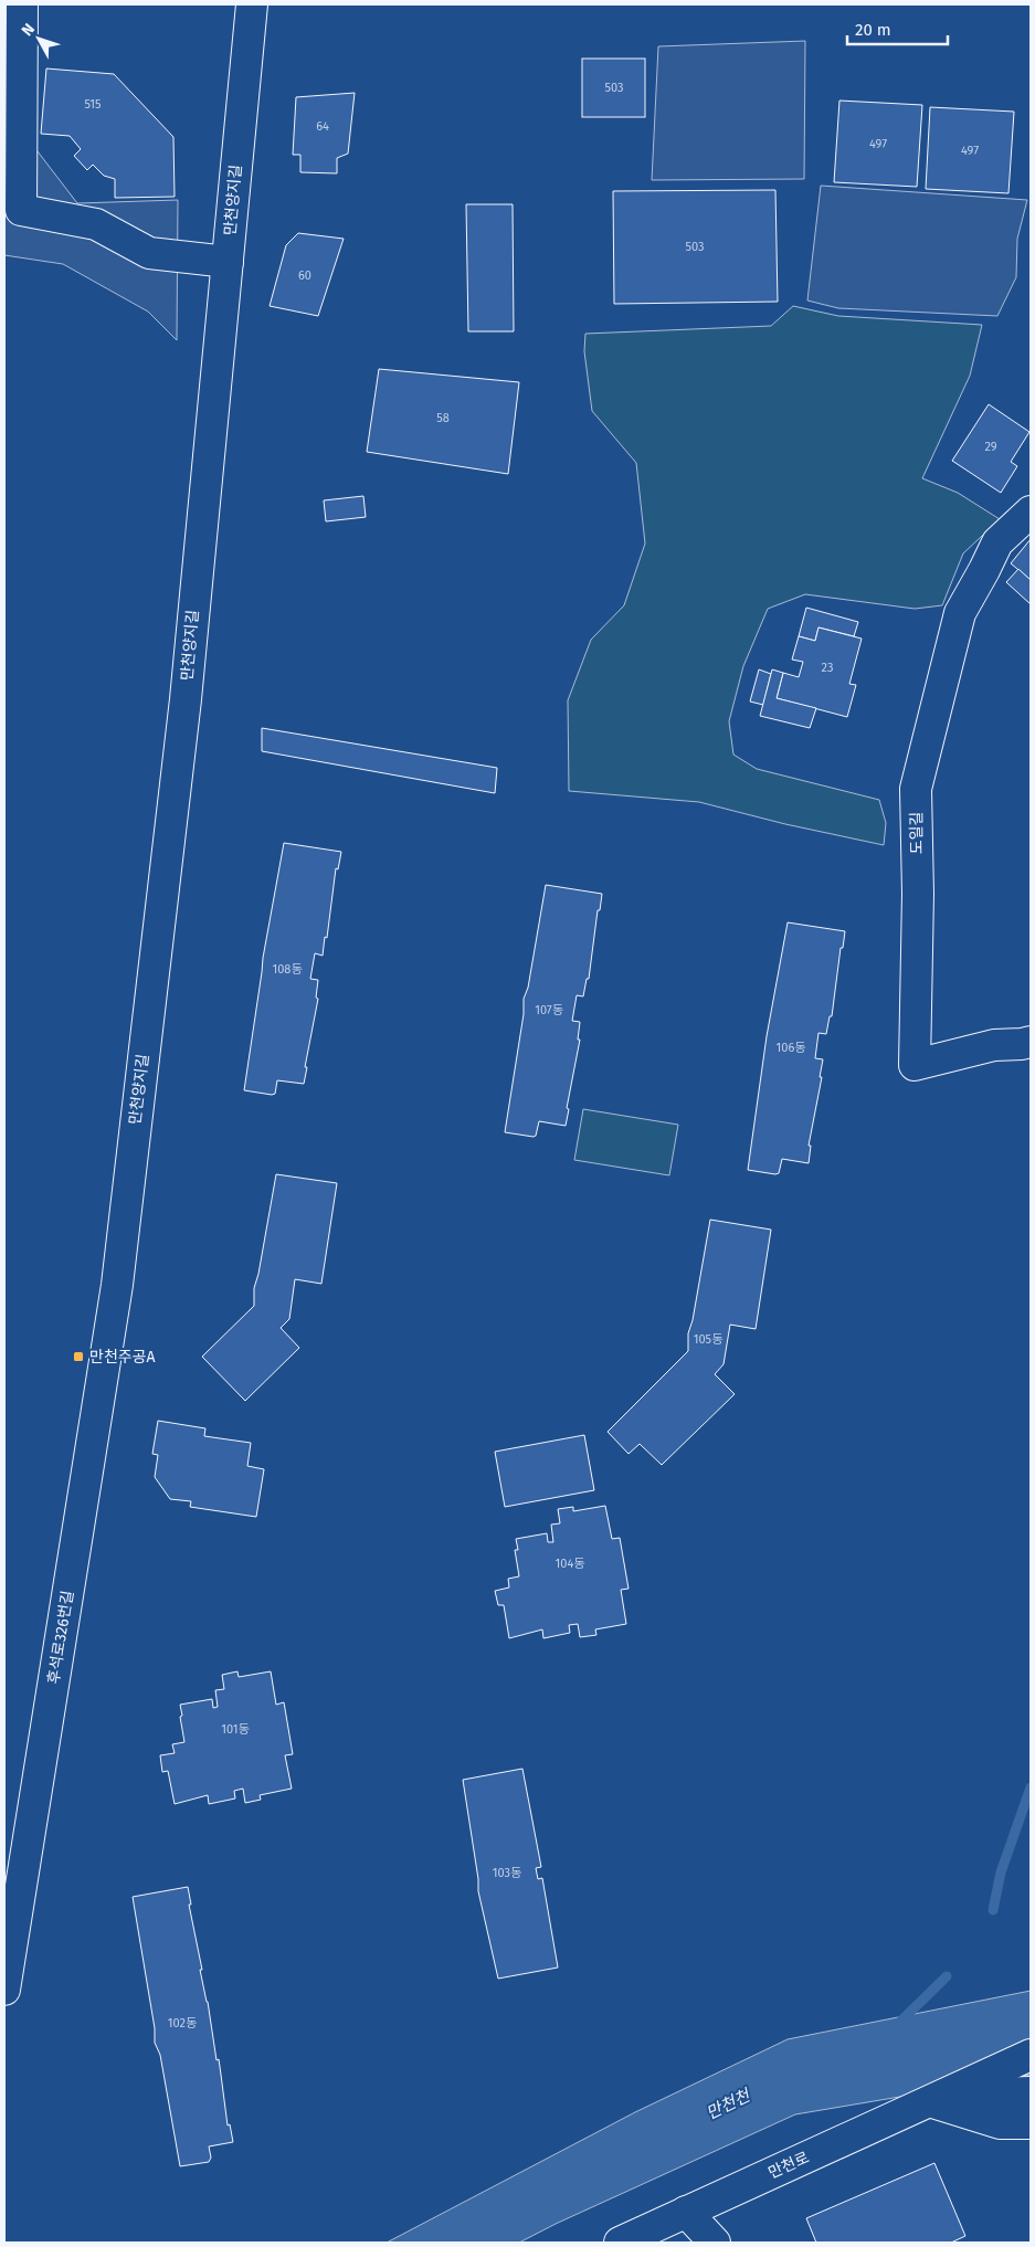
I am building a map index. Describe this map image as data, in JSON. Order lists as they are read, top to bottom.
{
  "streets": {
    "street": [
      "만천양지길",
      "도일길",
      "후석로326번길",
      "만천로"
    ]
  },
  "crossings": [
    ["만천양지길", "후석로326번길"]
  ],
  "water": ["만천천"],
  "places": {
    "transit": ["만천주공A"]
  },
  "house_numbers": [
    "503",
    "515",
    "64",
    "497",
    "497",
    "503",
    "60",
    "58",
    "29",
    "23",
    "108동",
    "107동",
    "106동",
    "105동",
    "104동",
    "101동",
    "103동",
    "102동"
  ],
  "scale_bar": "20 m",
  "north": "top left"
}
